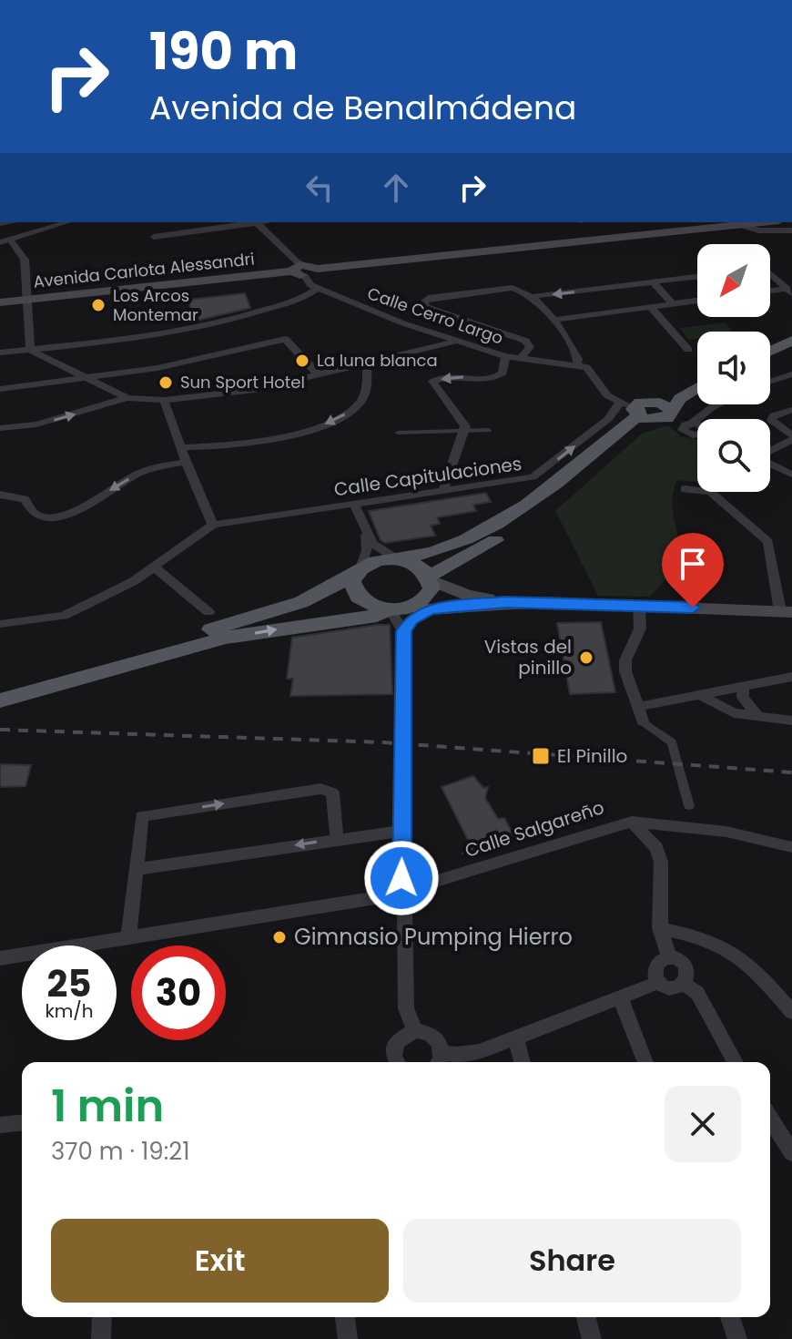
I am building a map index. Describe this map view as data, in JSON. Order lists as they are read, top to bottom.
{
  "streets": {
    "main road": ["Avenida Carlota Alessandri"],
    "street": ["Calle Cerro Largo", "Calle Capitulaciones", "Calle Salgareño"]
  },
  "crossings": [
    ["Avenida Carlota Alessandri", "Calle Cerro Largo"]
  ],
  "places": {
    "other": [
      "Los Arcos Montemar",
      "La luna blanca",
      "Sun Sport Hotel",
      "Vistas del pinillo",
      "Gimnasio Pumping Hierro"
    ],
    "transit": ["El Pinillo"]
  },
  "north": "bottom left",
  "page": {
    "turn": ["190 m", "Avenida de Benalmádena"],
    "speed": "25 km/h",
    "limit": "30",
    "heading": ["1 min", "370 m · 19:21"],
    "buttons": ["Exit", "Share"]
  }
}
